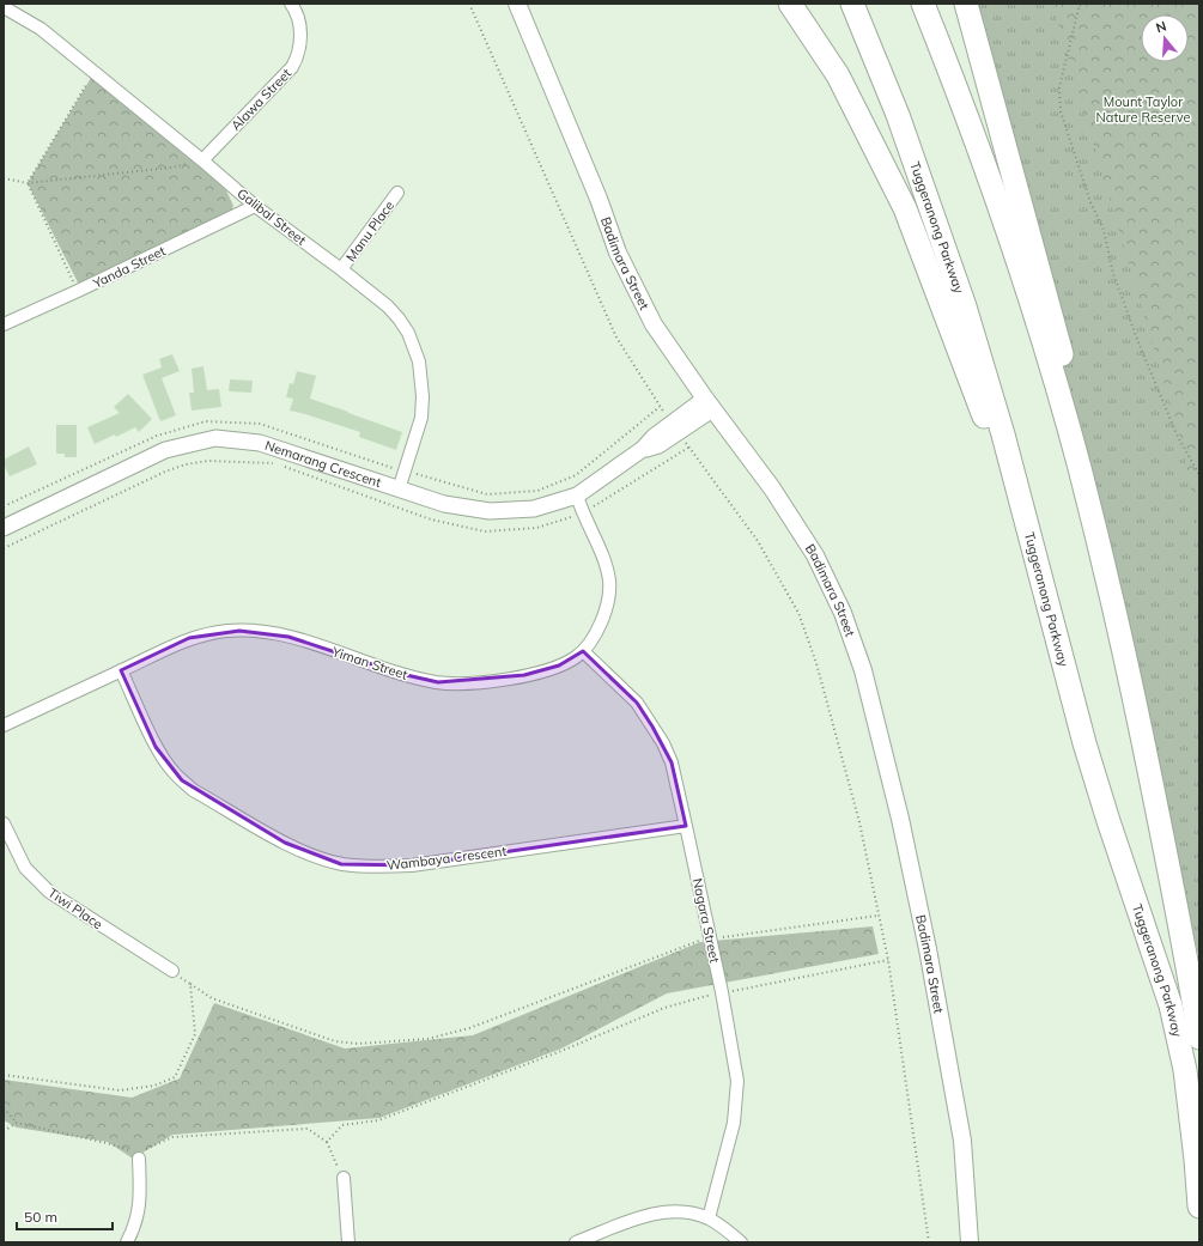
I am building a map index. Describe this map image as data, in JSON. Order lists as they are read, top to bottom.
{
  "streets": {
    "highway": ["Tuggeranong Parkway"],
    "main road": ["Badimara Street"],
    "street": [
      "Alawa Street",
      "Galibal Street",
      "Manu Place",
      "Yanda Street",
      "Nemarang Crescent",
      "Yiman Street",
      "Wambaya Crescent",
      "Tiwi Place",
      "Nagara Street"
    ]
  },
  "crossings": [
    ["Alawa Street", "Galibal Street"],
    ["Galibal Street", "Manu Place"],
    ["Galibal Street", "Yanda Street"],
    ["Galibal Street", "Nemarang Crescent"],
    ["Badimara Street", "Nemarang Crescent"],
    ["Nemarang Crescent", "Yiman Street"],
    ["Yiman Street", "Wambaya Crescent"],
    ["Yiman Street", "Nagara Street"],
    ["Wambaya Crescent", "Nagara Street"]
  ],
  "parks": ["Mount Taylor Nature Reserve"],
  "scale_bar": "50 m",
  "north": "top"
}
